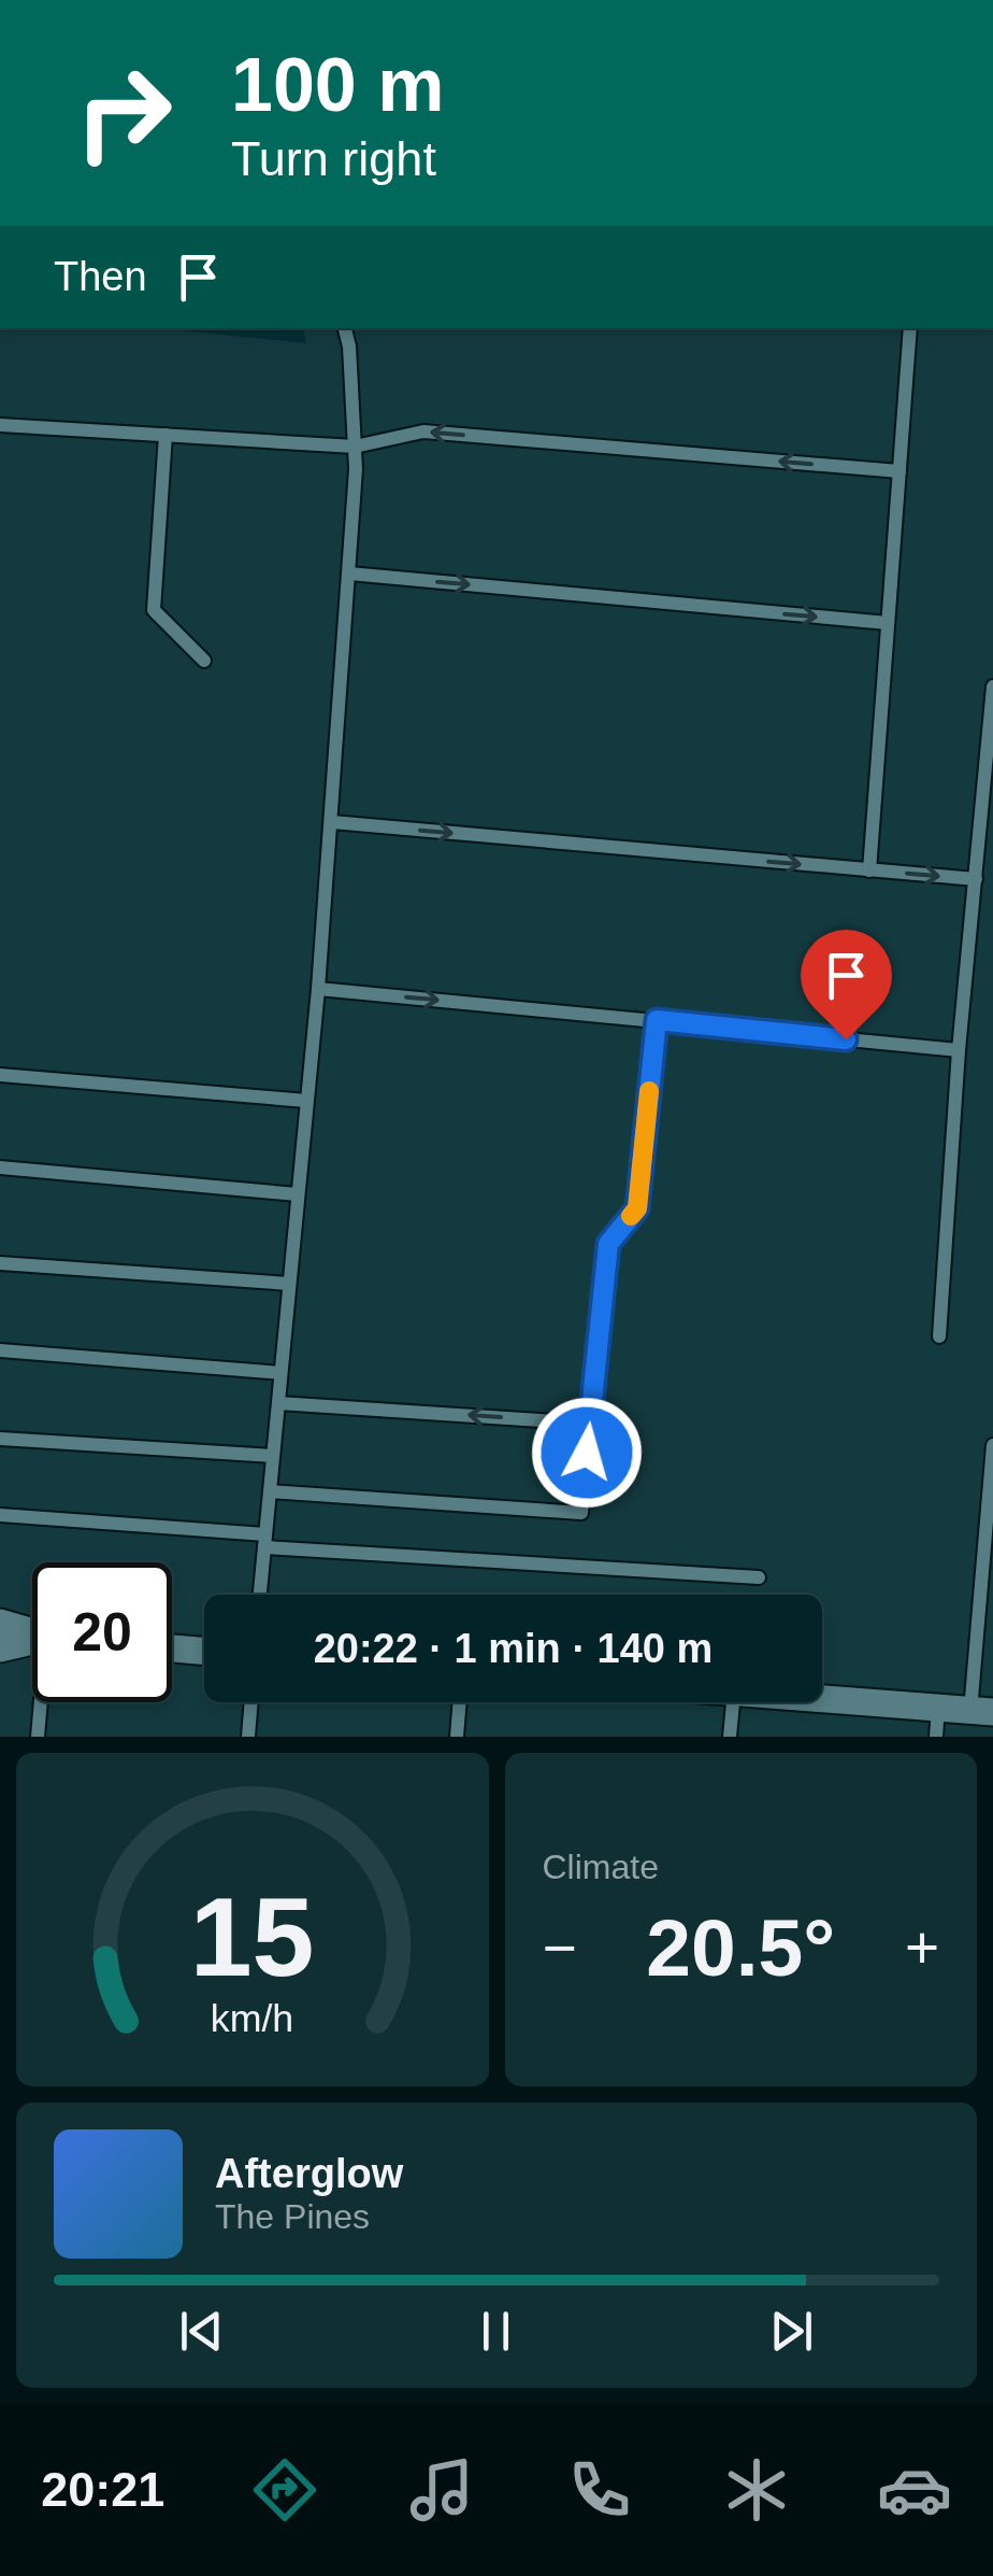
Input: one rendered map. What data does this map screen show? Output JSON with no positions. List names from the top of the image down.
{
  "page": {
    "turn": ["100 m", "Turn right"],
    "then": "Then",
    "limit": "20",
    "trip": "20:22 · 1 min · 140 m",
    "tile": "Climate",
    "heat": ["−", "20.5°", "+"],
    "song": ["Afterglow", "The Pines"],
    "tabs": "20:21",
    "gauge": ["15", "km/h"]
  }
}
